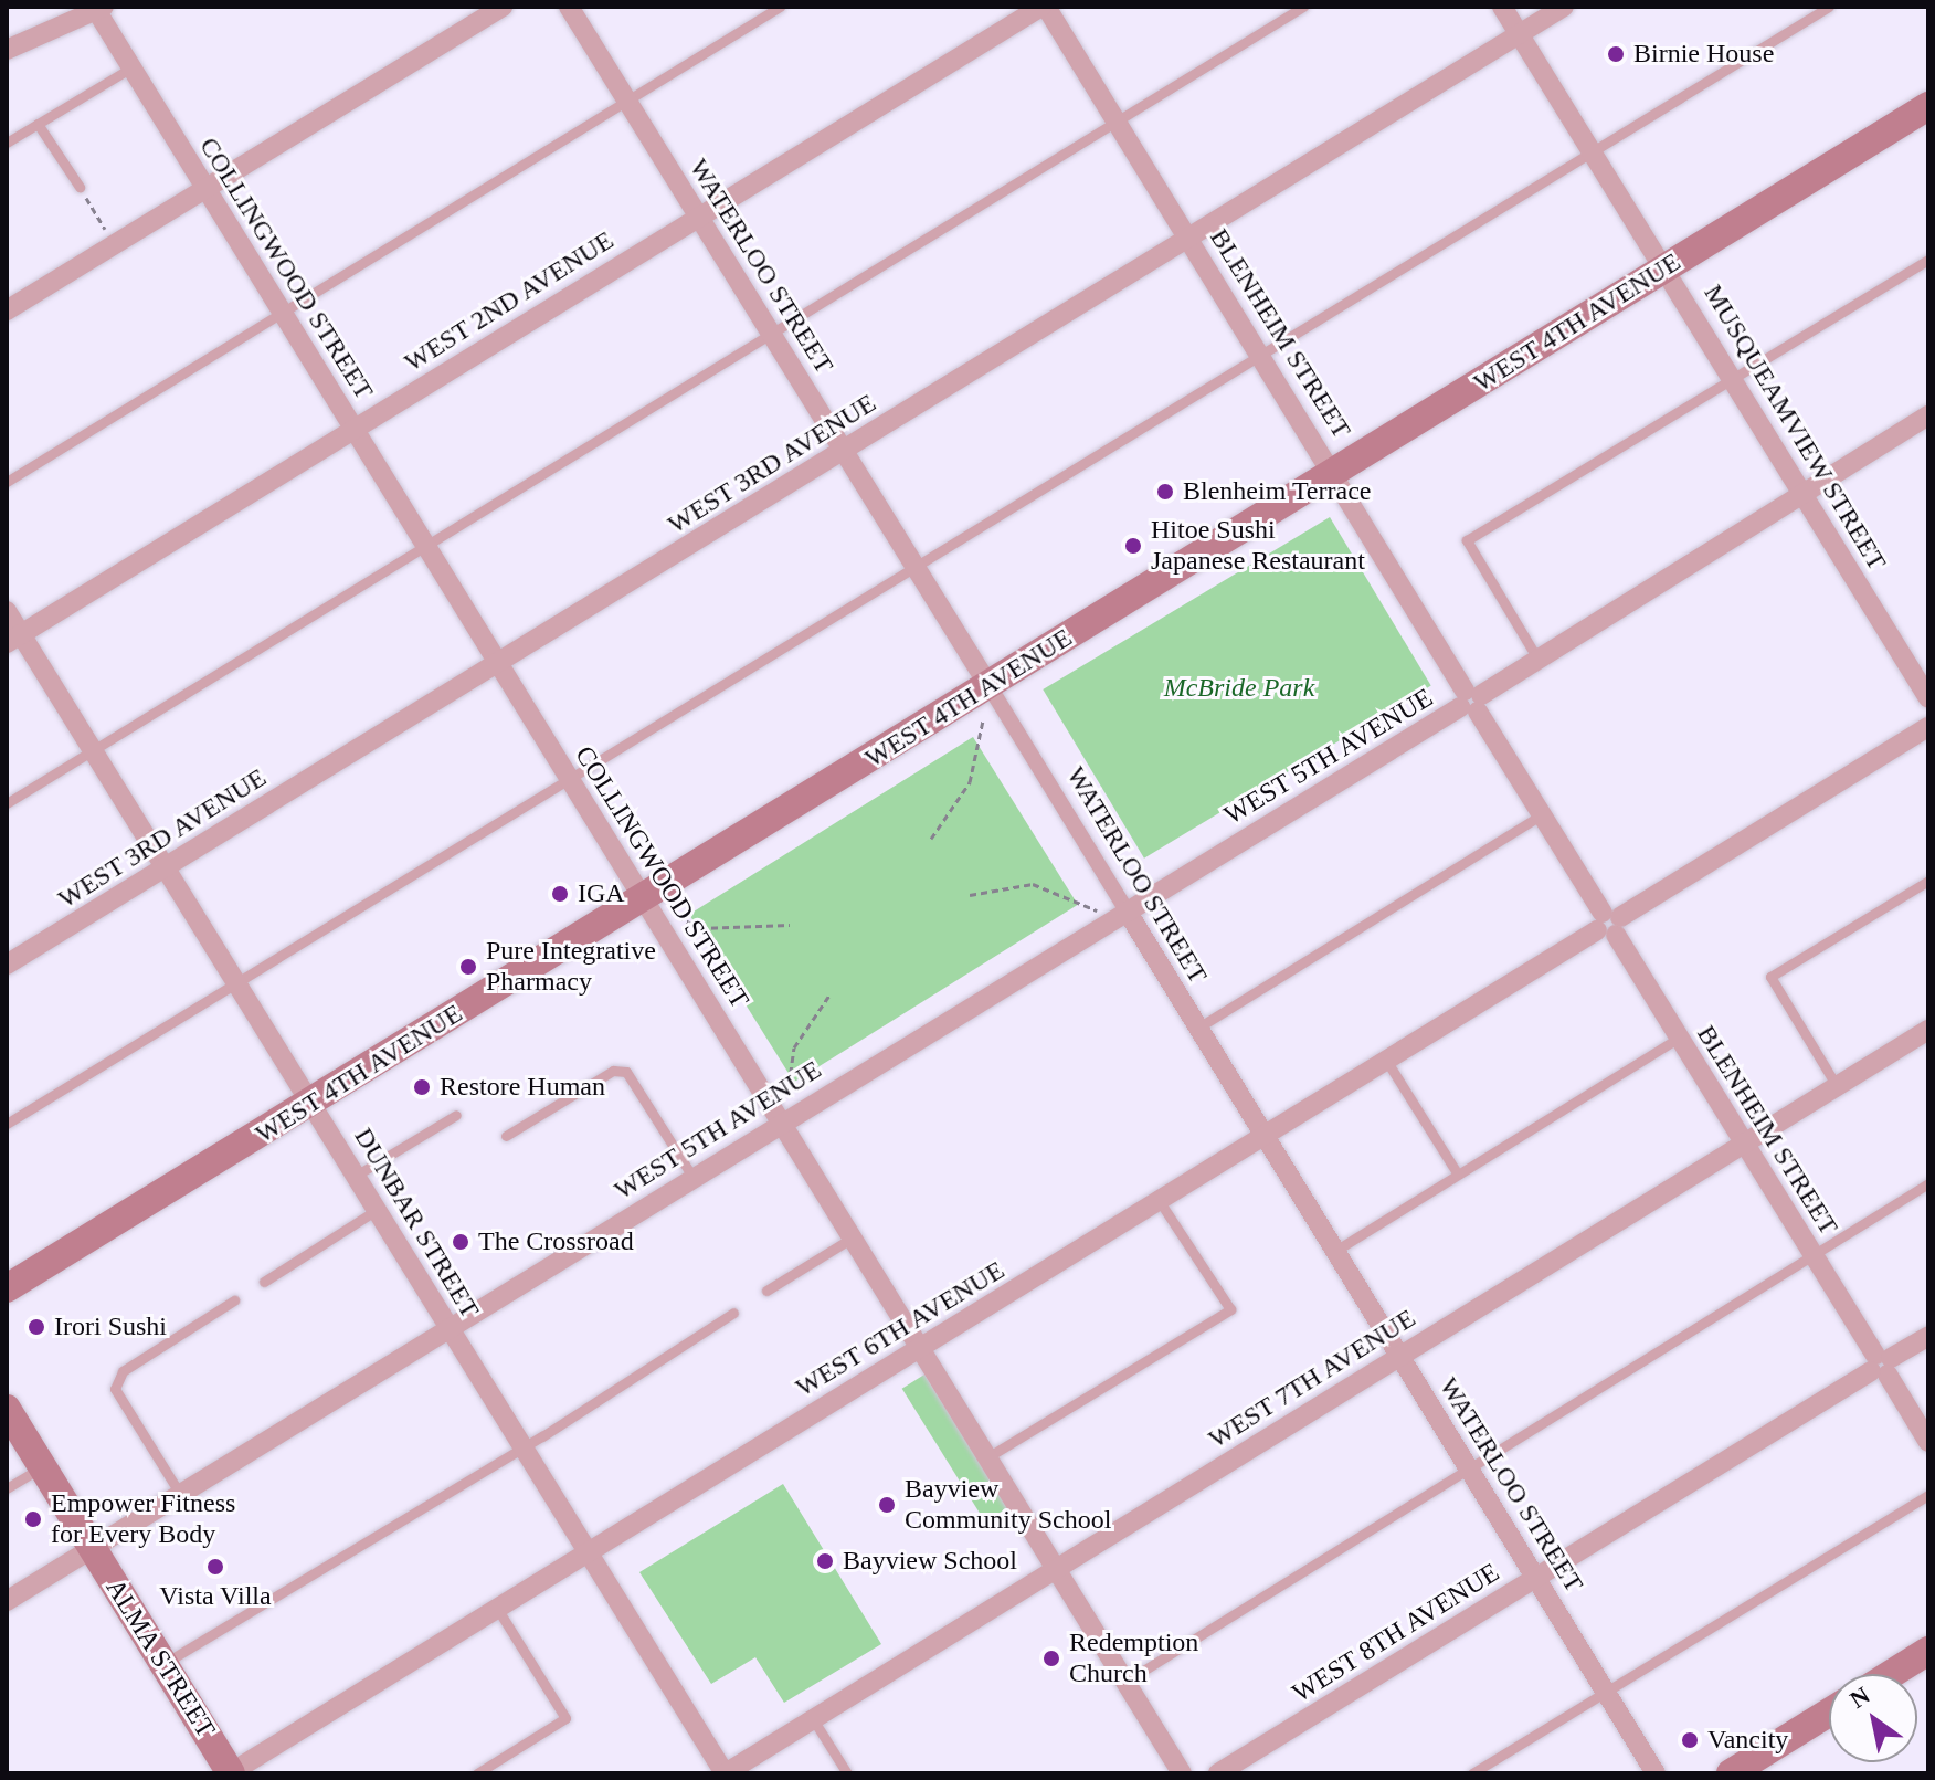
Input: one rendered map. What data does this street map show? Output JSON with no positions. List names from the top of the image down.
{
  "streets": {
    "main road": ["WEST 4TH AVENUE", "ALMA STREET"],
    "street": [
      "WATERLOO STREET",
      "COLLINGWOOD STREET",
      "WEST 2ND AVENUE",
      "BLENHEIM STREET",
      "MUSQUEAMVIEW STREET",
      "WEST 3RD AVENUE",
      "WEST 5TH AVENUE",
      "DUNBAR STREET",
      "WEST 6TH AVENUE",
      "WEST 7TH AVENUE",
      "WEST 8TH AVENUE"
    ]
  },
  "crossings": [
    ["WATERLOO STREET", "WEST 2ND AVENUE"],
    ["WATERLOO STREET", "WEST 4TH AVENUE"],
    ["WATERLOO STREET", "WEST 3RD AVENUE"],
    ["WATERLOO STREET", "WEST 5TH AVENUE"],
    ["WATERLOO STREET", "WEST 6TH AVENUE"],
    ["WATERLOO STREET", "WEST 7TH AVENUE"],
    ["WATERLOO STREET", "WEST 8TH AVENUE"],
    ["COLLINGWOOD STREET", "WEST 2ND AVENUE"],
    ["COLLINGWOOD STREET", "WEST 4TH AVENUE"],
    ["COLLINGWOOD STREET", "WEST 3RD AVENUE"],
    ["COLLINGWOOD STREET", "WEST 5TH AVENUE"],
    ["COLLINGWOOD STREET", "WEST 6TH AVENUE"],
    ["COLLINGWOOD STREET", "WEST 7TH AVENUE"],
    ["WEST 2ND AVENUE", "BLENHEIM STREET"],
    ["WEST 2ND AVENUE", "DUNBAR STREET"],
    ["WEST 4TH AVENUE", "BLENHEIM STREET"],
    ["WEST 4TH AVENUE", "MUSQUEAMVIEW STREET"],
    ["WEST 4TH AVENUE", "DUNBAR STREET"],
    ["BLENHEIM STREET", "WEST 3RD AVENUE"],
    ["BLENHEIM STREET", "WEST 5TH AVENUE"],
    ["BLENHEIM STREET", "WEST 6TH AVENUE"],
    ["BLENHEIM STREET", "WEST 7TH AVENUE"],
    ["BLENHEIM STREET", "WEST 8TH AVENUE"],
    ["MUSQUEAMVIEW STREET", "WEST 3RD AVENUE"],
    ["MUSQUEAMVIEW STREET", "WEST 5TH AVENUE"],
    ["WEST 3RD AVENUE", "DUNBAR STREET"],
    ["WEST 5TH AVENUE", "DUNBAR STREET"],
    ["WEST 5TH AVENUE", "ALMA STREET"],
    ["DUNBAR STREET", "WEST 6TH AVENUE"],
    ["DUNBAR STREET", "WEST 7TH AVENUE"],
    ["WEST 6TH AVENUE", "ALMA STREET"]
  ],
  "parks": ["McBride Park"],
  "places": [
    "Birnie House",
    "Blenheim Terrace",
    "Hitoe Sushi Japanese Restaurant",
    "IGA",
    "Pure Integrative Pharmacy",
    "Restore Human",
    "The Crossroad",
    "Irori Sushi",
    "Bayview Community School",
    "Empower Fitness for Every Body",
    "Bayview School",
    "Vista Villa",
    "Redemption Church",
    "Vancity"
  ],
  "north": "top left"
}
